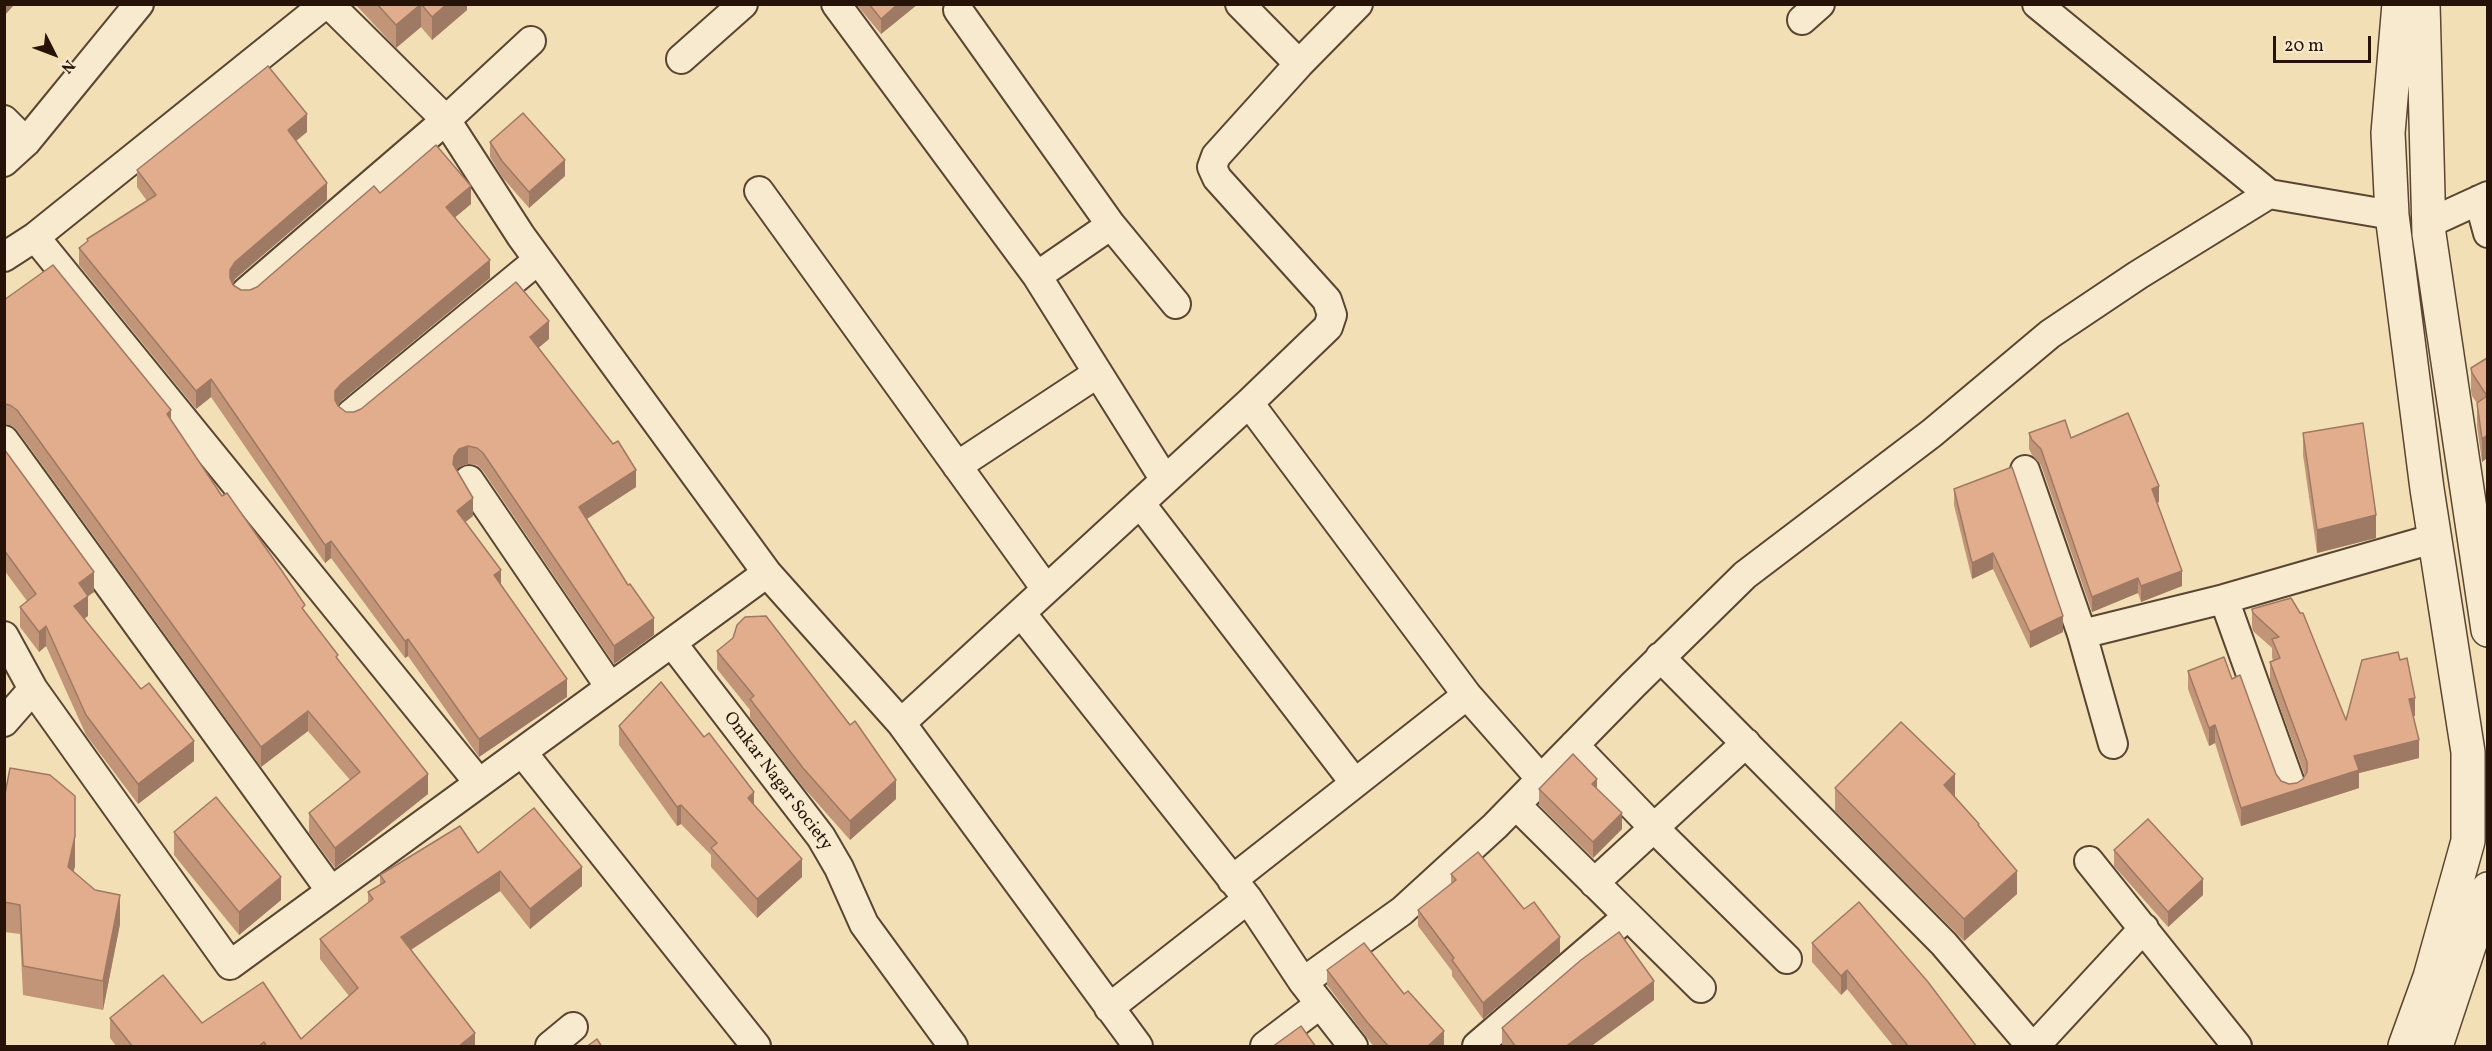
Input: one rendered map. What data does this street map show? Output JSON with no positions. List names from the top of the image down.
{
  "streets": {
    "street": ["Omkar Nagar Society"]
  },
  "scale_bar": "20 m",
  "north": "bottom right"
}
